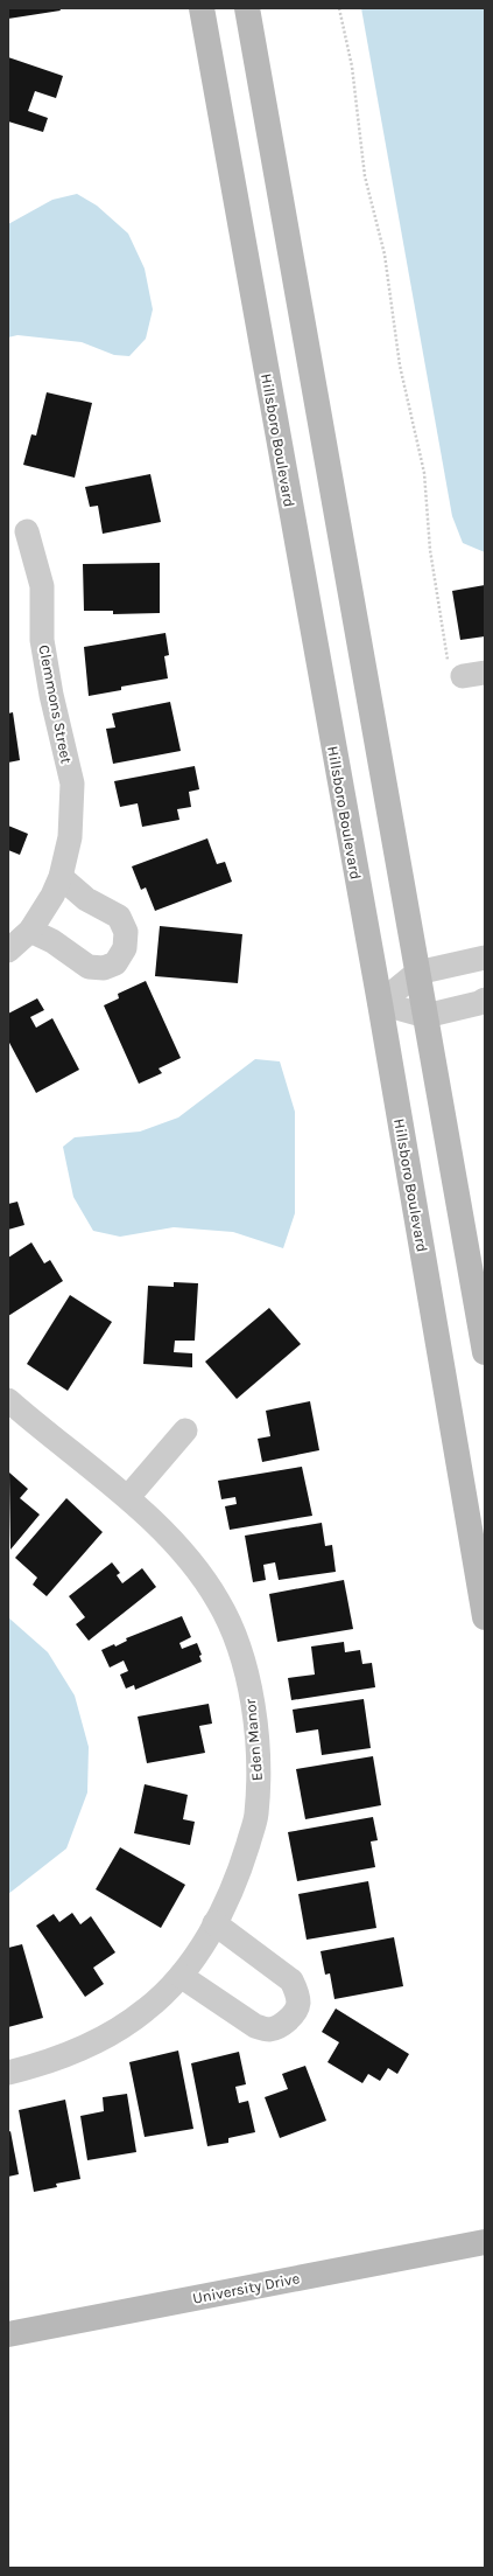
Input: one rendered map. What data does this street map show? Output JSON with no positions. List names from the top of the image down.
{
  "streets": {
    "street": [
      "Hillsboro Boulevard",
      "Clemmons Street",
      "Eden Manor",
      "University Drive"
    ]
  }
}
